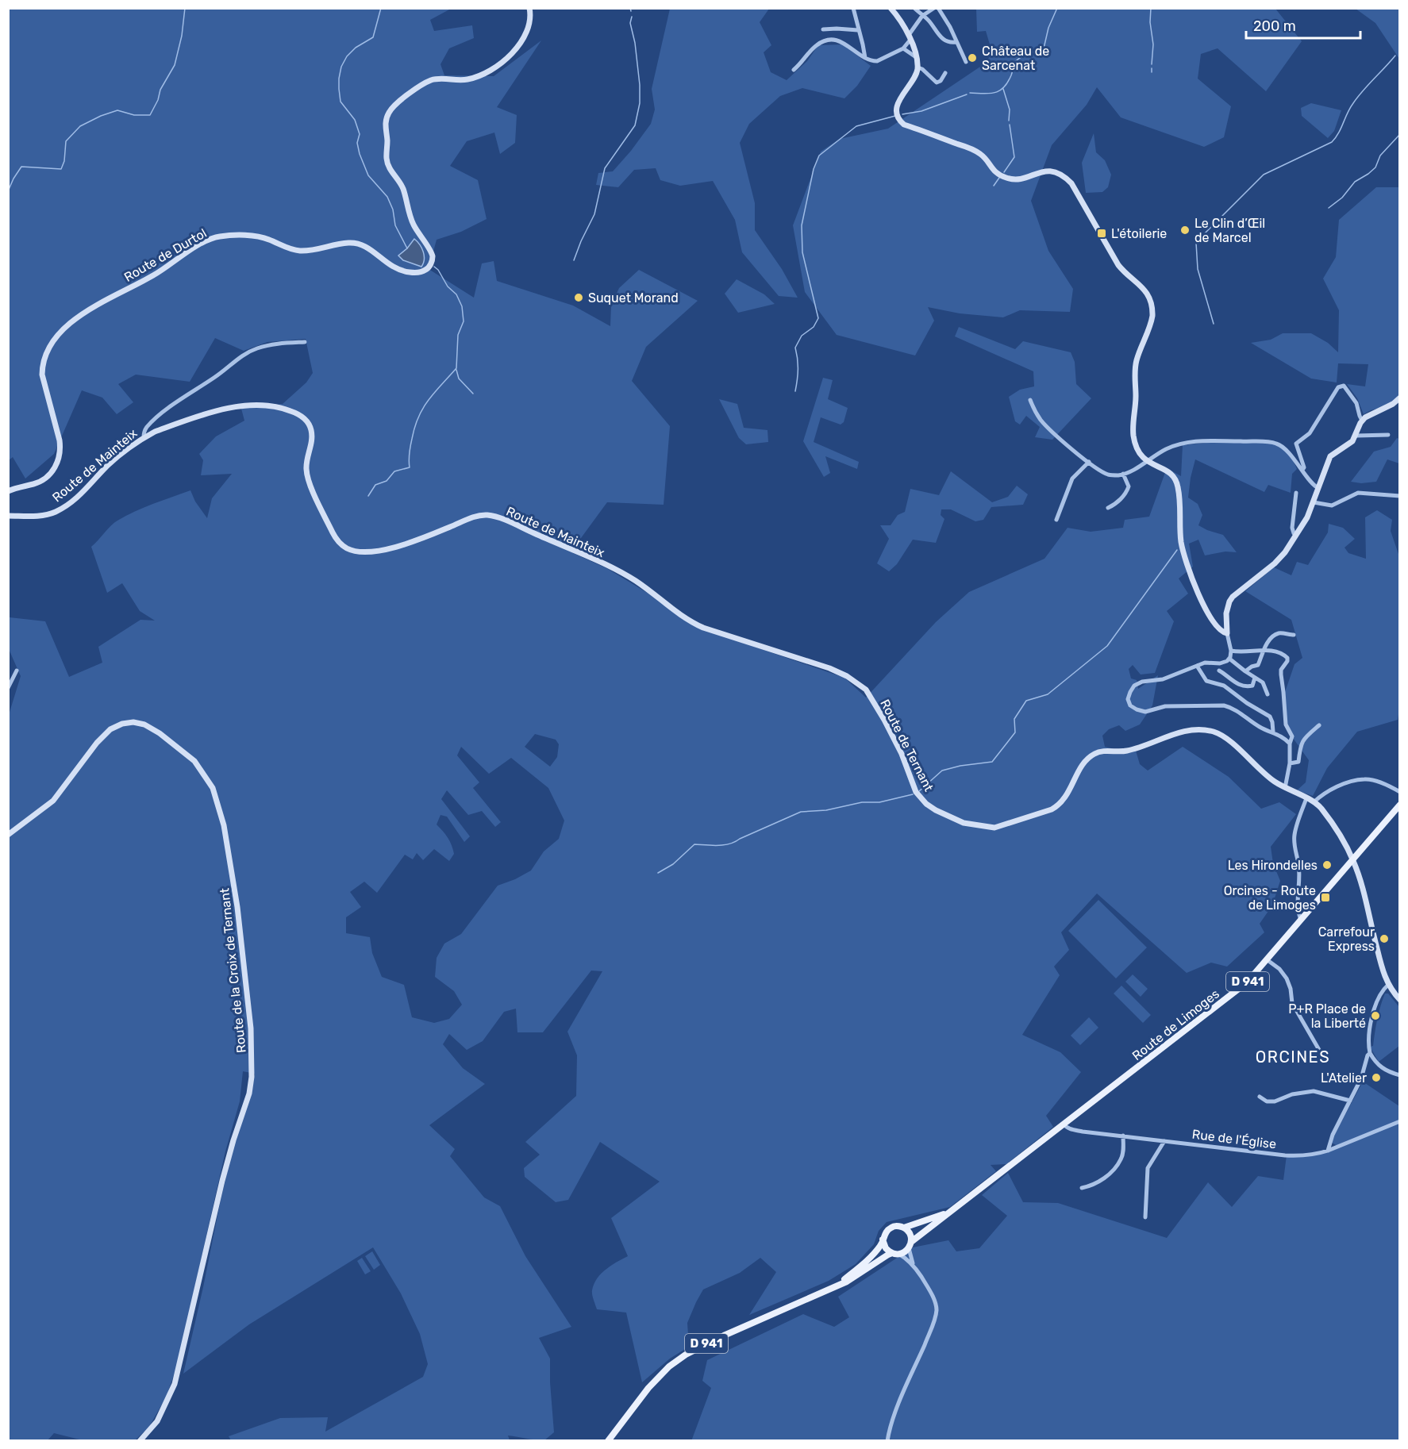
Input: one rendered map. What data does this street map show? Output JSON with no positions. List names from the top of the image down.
{
  "streets": {
    "main road": ["D 941", "Route de Limoges"],
    "street": [
      "Route de Durtol",
      "Route de Mainteix",
      "Route de Ternant",
      "Route de la Croix de Ternant",
      "Rue de l'Église"
    ]
  },
  "crossings": [
    ["Route de Mainteix", "Route de Ternant"],
    ["Route de Ternant", "Route de Limoges"],
    ["D 941", "Route de Limoges"],
    ["Route de Limoges", "Rue de l'Église"]
  ],
  "districts": ["ORCINES"],
  "places": {
    "other": [
      "Château de Sarcenat",
      "Le Clin d’Œil de Marcel",
      "Suquet Morand",
      "Les Hirondelles",
      "Carrefour Express",
      "P+R Place de la Liberté",
      "L'Atelier"
    ],
    "transit": ["L'étoilerie", "Orcines - Route de Limoges"]
  },
  "scale_bar": "200 m"
}
